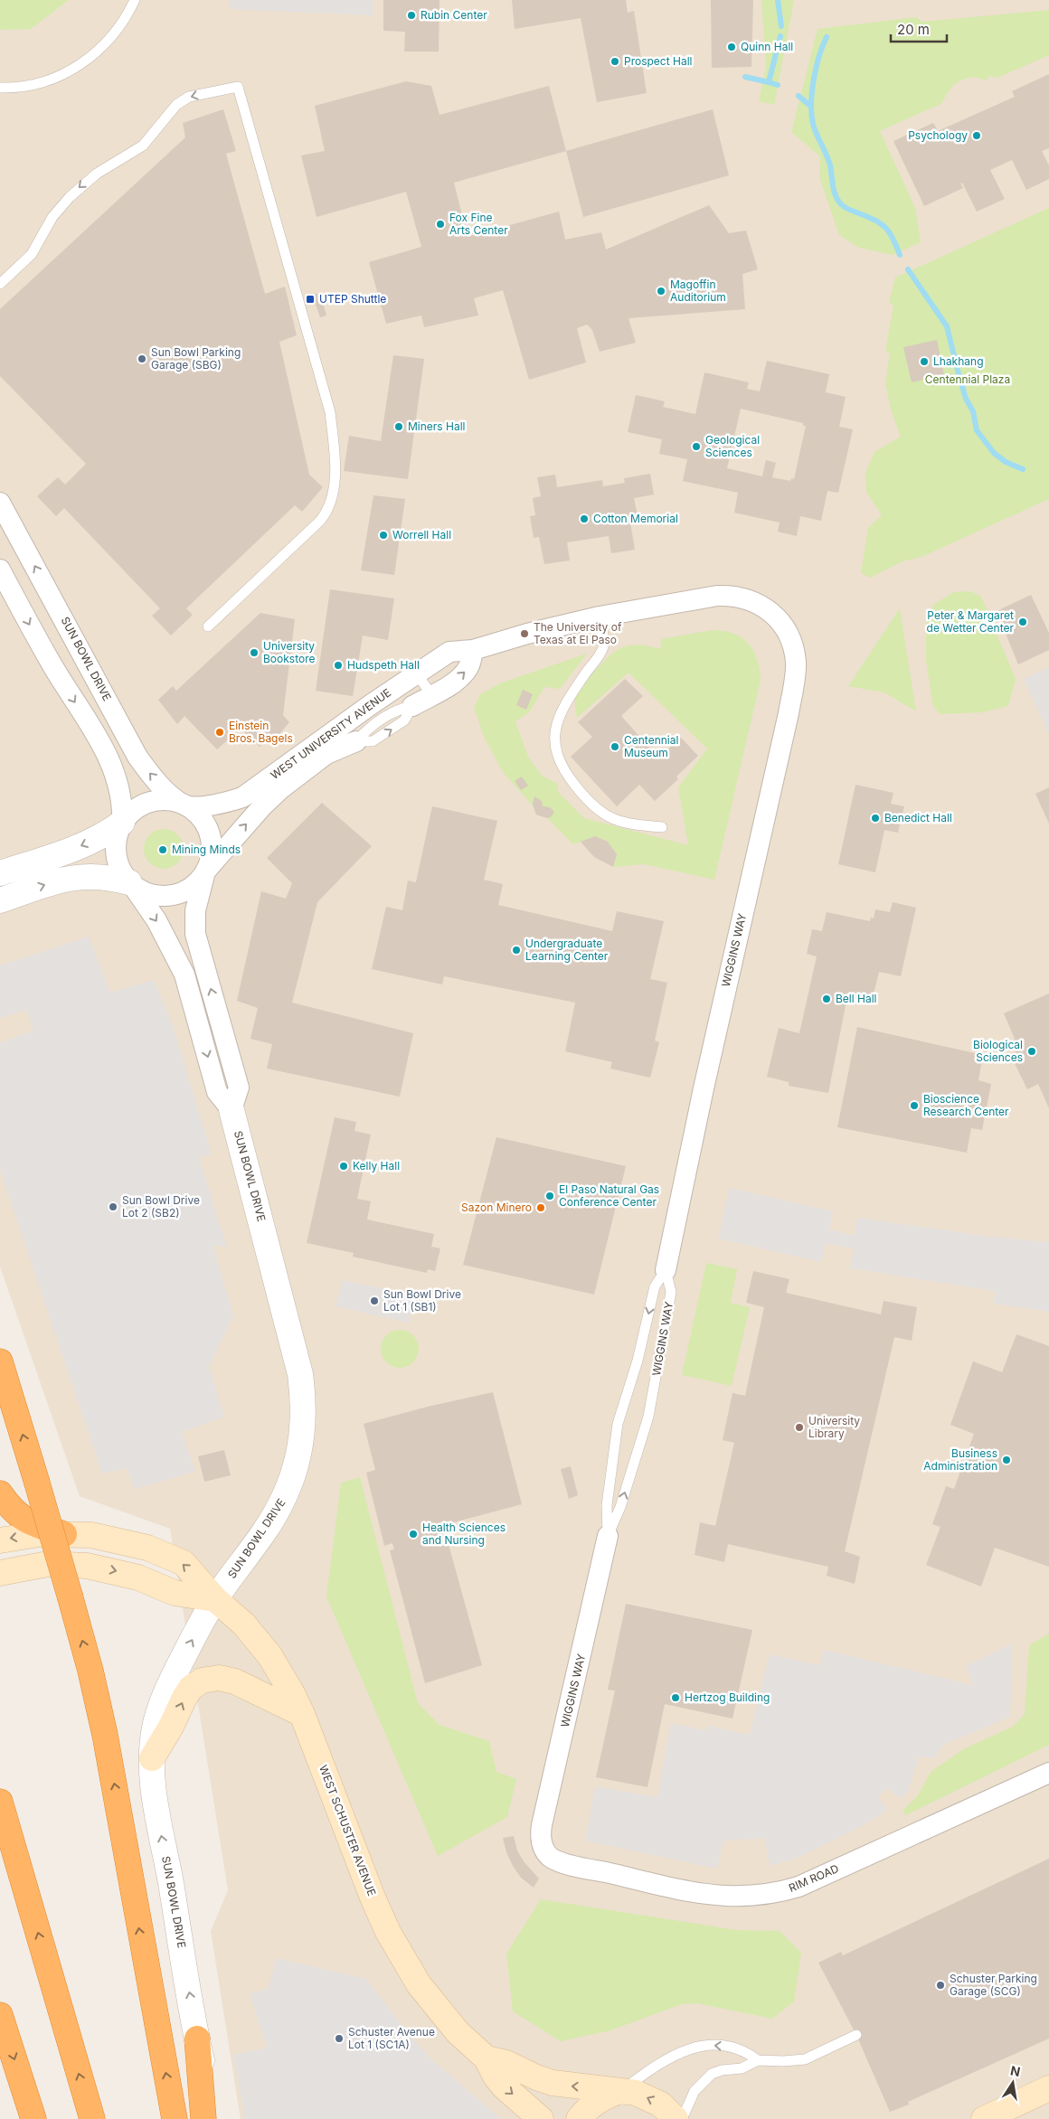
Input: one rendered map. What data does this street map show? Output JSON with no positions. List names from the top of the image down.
{
  "streets": {
    "main road": ["WEST SCHUSTER AVENUE"],
    "street": [
      "SUN BOWL DRIVE",
      "WEST UNIVERSITY AVENUE",
      "WIGGINS WAY",
      "RIM ROAD"
    ]
  },
  "crossings": [
    ["SUN BOWL DRIVE", "WEST UNIVERSITY AVENUE"],
    ["SUN BOWL DRIVE", "WEST SCHUSTER AVENUE"],
    ["WEST UNIVERSITY AVENUE", "WIGGINS WAY"],
    ["WIGGINS WAY", "RIM ROAD"]
  ],
  "parks": ["Centennial Plaza"],
  "places": {
    "other": [
      "Rubin Center",
      "Quinn Hall",
      "Prospect Hall",
      "Psychology",
      "Fox Fine Arts Center",
      "Magoffin Auditorium",
      "Sun Bowl Parking Garage (SBG)",
      "Lhakhang",
      "Miners Hall",
      "Geological Sciences",
      "Cotton Memorial",
      "Worrell Hall",
      "Peter & Margaret de Wetter Center",
      "The University of Texas at El Paso",
      "University Bookstore",
      "Hudspeth Hall",
      "Einstein Bros. Bagels",
      "Centennial Museum",
      "Benedict Hall",
      "Mining Minds",
      "Undergraduate Learning Center",
      "Bell Hall",
      "Biological Sciences",
      "Bioscience Research Center",
      "Kelly Hall",
      "El Paso Natural Gas Conference Center",
      "Sun Bowl Drive Lot 2 (SB2)",
      "Sazon Minero",
      "Sun Bowl Drive Lot 1 (SB1)",
      "University Library",
      "Business Administration",
      "Health Sciences and Nursing",
      "Hertzog Building",
      "Schuster Parking Garage (SCG)",
      "Schuster Avenue Lot 1 (SC1A)"
    ],
    "transit": ["UTEP Shuttle"]
  },
  "scale_bar": "20 m",
  "north": "top"
}
